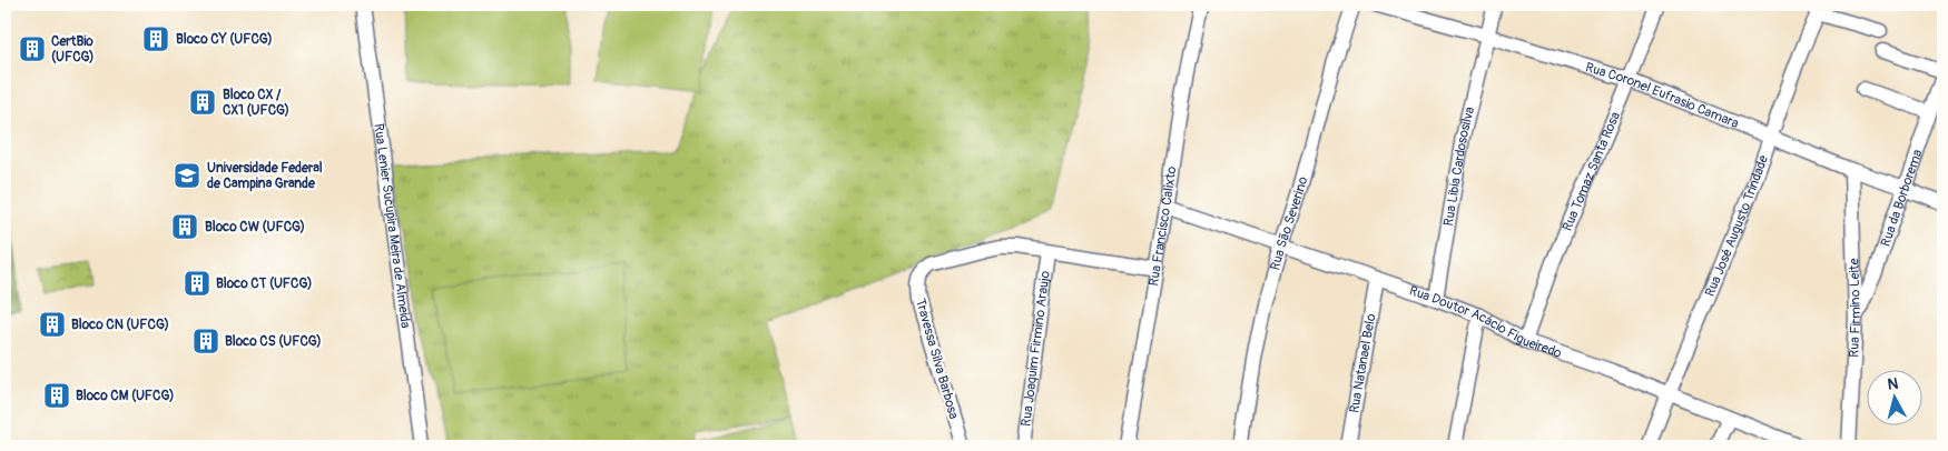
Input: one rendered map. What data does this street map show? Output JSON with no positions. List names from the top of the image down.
{
  "streets": {
    "street": [
      "Rua Coronel Eufrasio Camara",
      "Rua Libia Cardososilva",
      "Rua Tomaz Santa Rosa",
      "Rua da Borborema",
      "Rua São Severino",
      "Rua Lenier Sucupira Meira de Almeida",
      "Rua Francisco Calixto",
      "Rua José Augusto Trindade",
      "Rua Firmino Leite",
      "Rua Doutor Acácio Figueiredo",
      "Rua Joaquim Firmino Araujo",
      "Travessa Silva Barbosa",
      "Rua Natanael Belo"
    ]
  },
  "crossings": [
    ["Rua Coronel Eufrasio Camara", "Rua Libia Cardososilva"],
    ["Rua Coronel Eufrasio Camara", "Rua Tomaz Santa Rosa"],
    ["Rua Coronel Eufrasio Camara", "Rua da Borborema"],
    ["Rua Coronel Eufrasio Camara", "Rua José Augusto Trindade"],
    ["Rua Coronel Eufrasio Camara", "Rua Firmino Leite"],
    ["Rua Libia Cardososilva", "Rua Doutor Acácio Figueiredo"],
    ["Rua Tomaz Santa Rosa", "Rua Doutor Acácio Figueiredo"],
    ["Rua da Borborema", "Rua Firmino Leite"],
    ["Rua São Severino", "Rua Doutor Acácio Figueiredo"],
    ["Rua Francisco Calixto", "Rua Doutor Acácio Figueiredo"],
    ["Rua José Augusto Trindade", "Rua Doutor Acácio Figueiredo"],
    ["Rua Doutor Acácio Figueiredo", "Rua Natanael Belo"],
    ["Rua Joaquim Firmino Araujo", "Travessa Silva Barbosa"]
  ],
  "places": {
    "building": [
      "Bloco CY (UFCG)",
      "CertBio (UFCG)",
      "Bloco CX / CX1 (UFCG)",
      "Bloco CW (UFCG)",
      "Bloco CT (UFCG)",
      "Bloco CN (UFCG)",
      "Bloco CS (UFCG)",
      "Bloco CM (UFCG)"
    ],
    "school or university": ["Universidade Federal de Campina Grande"]
  },
  "north": "top"
}
